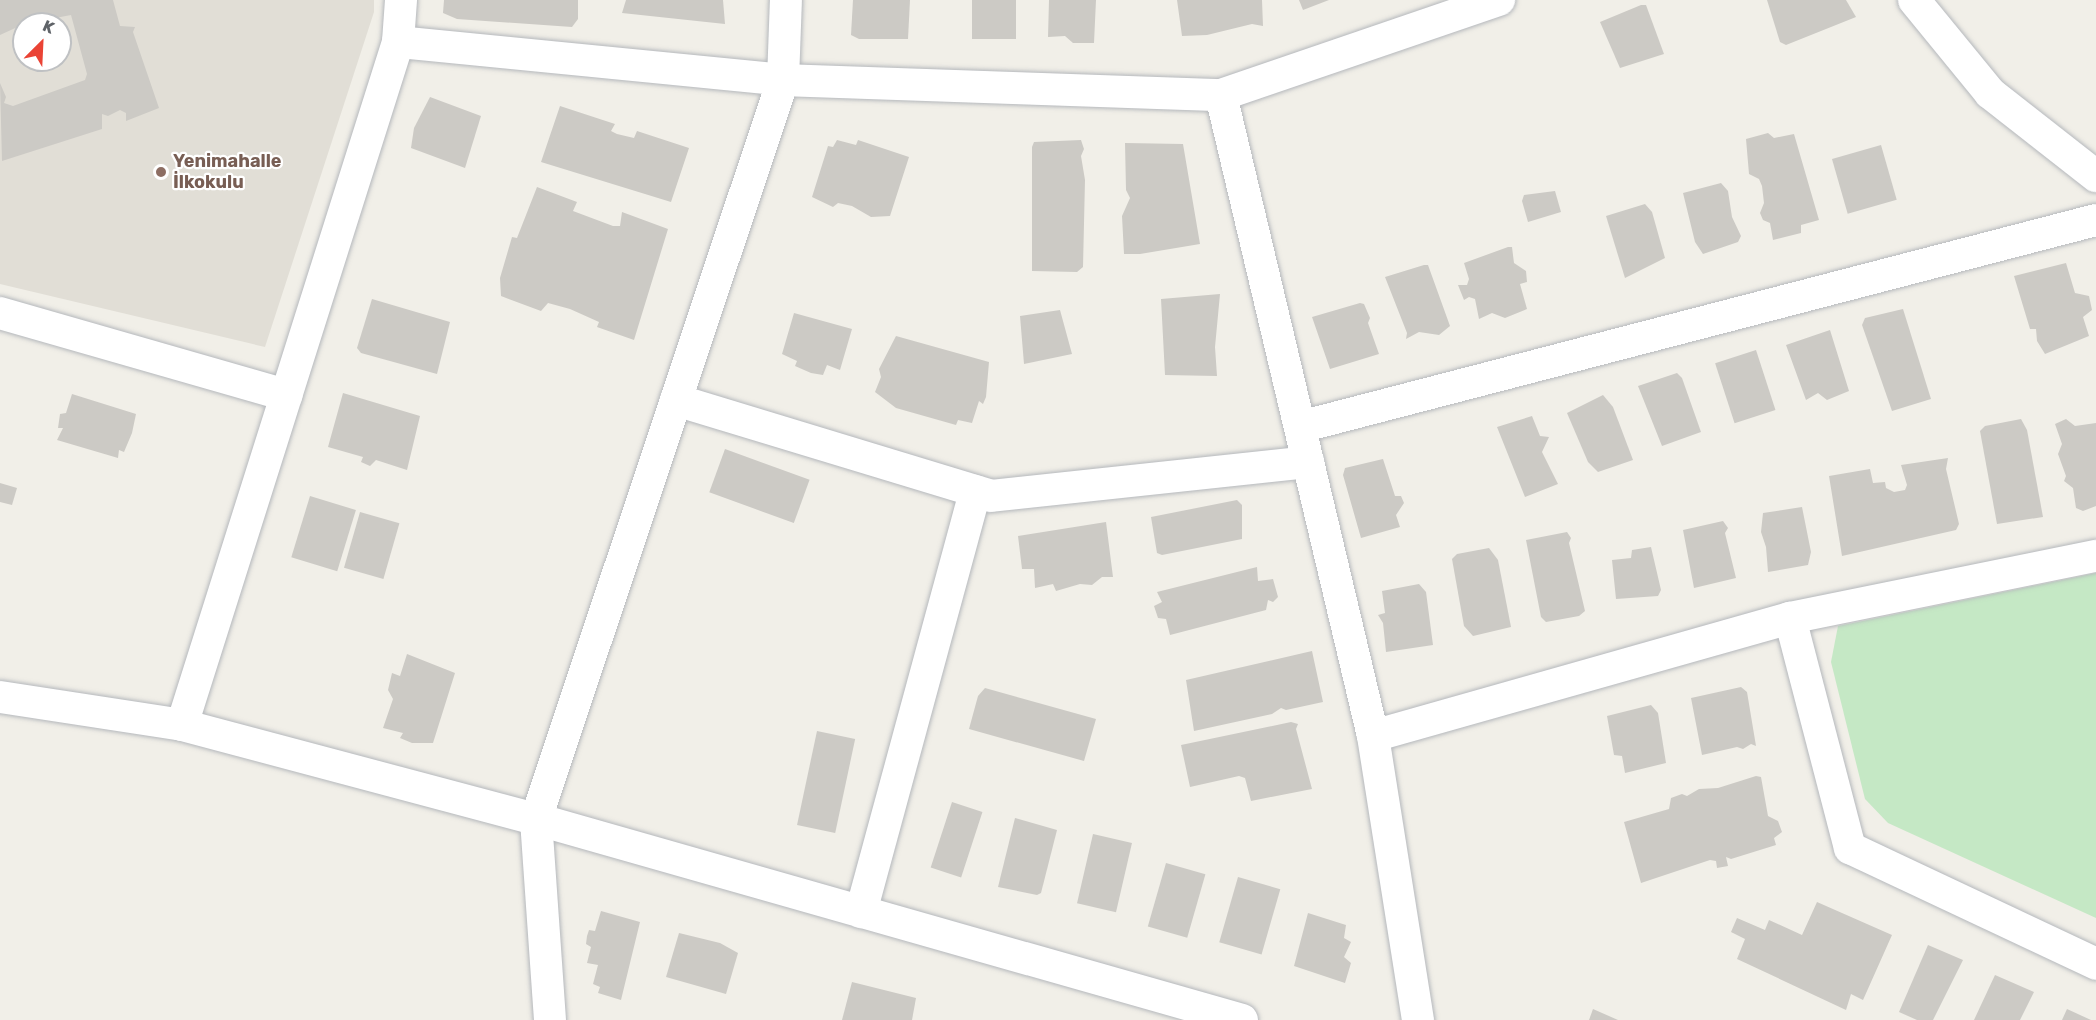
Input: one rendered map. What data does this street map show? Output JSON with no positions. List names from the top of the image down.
{
  "places": ["Yenimahalle İlkokulu"],
  "north": "top right"
}
